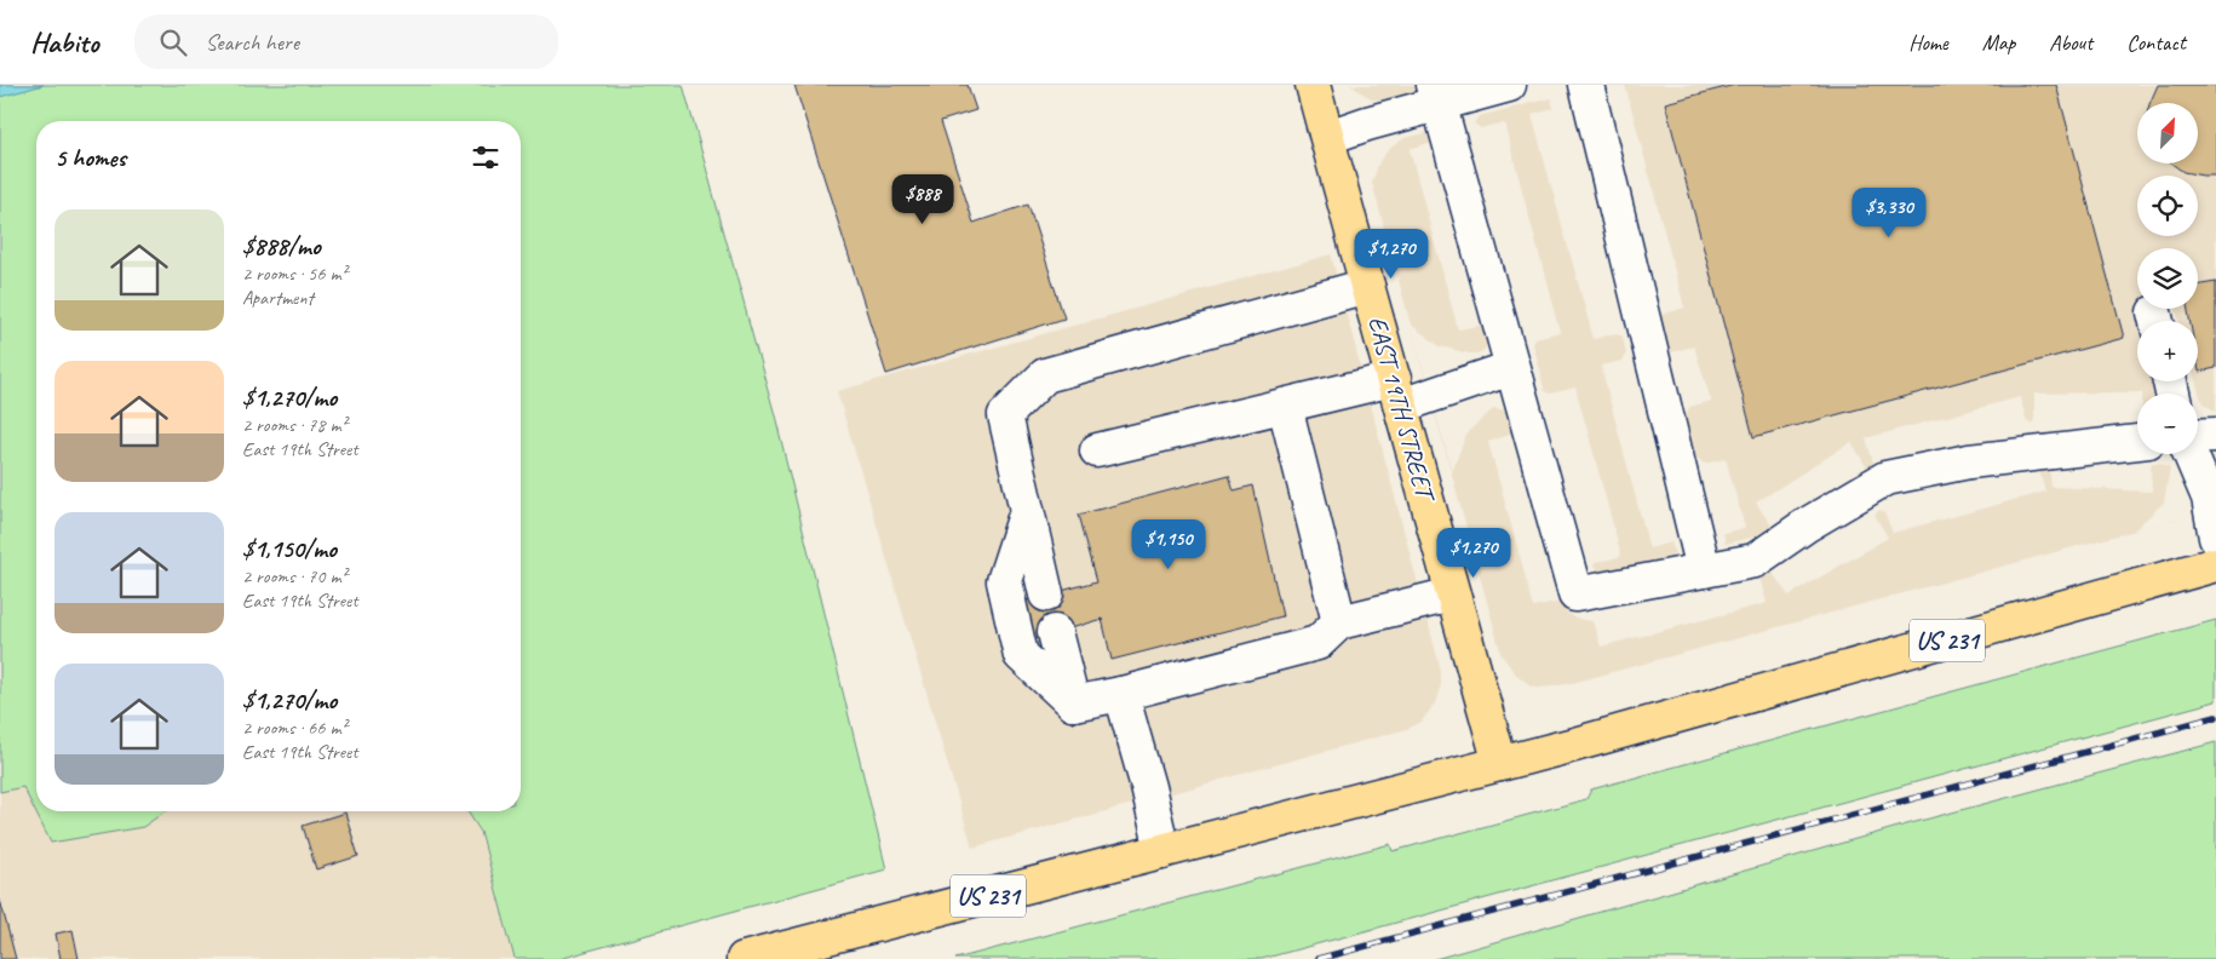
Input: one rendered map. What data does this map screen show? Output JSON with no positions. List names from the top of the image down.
{
  "streets": {
    "main road": ["EAST 19TH STREET", "US 231"]
  },
  "crossings": [
    ["EAST 19TH STREET", "US 231"]
  ],
  "north": "top right",
  "page": {
    "header": "Habito",
    "search": "Search here",
    "nav": [
      "Home",
      "Map",
      "About",
      "Contact"
    ],
    "map_buttons": ["+", "−"],
    "heading": "5 homes",
    "price": [
      "$888",
      "$3,330",
      "$1,270",
      "$1,150",
      "$1,270"
    ],
    "list": [
      {
        "name": "$888/mo",
        "note": "2 rooms · 56 m² · Apartment"
      },
      {
        "name": "$1,270/mo",
        "note": "2 rooms · 78 m² · East 19th Street"
      },
      {
        "name": "$1,150/mo",
        "note": "2 rooms · 70 m² · East 19th Street"
      },
      {
        "name": "$1,270/mo",
        "note": "2 rooms · 66 m² · East 19th Street"
      }
    ]
  }
}
